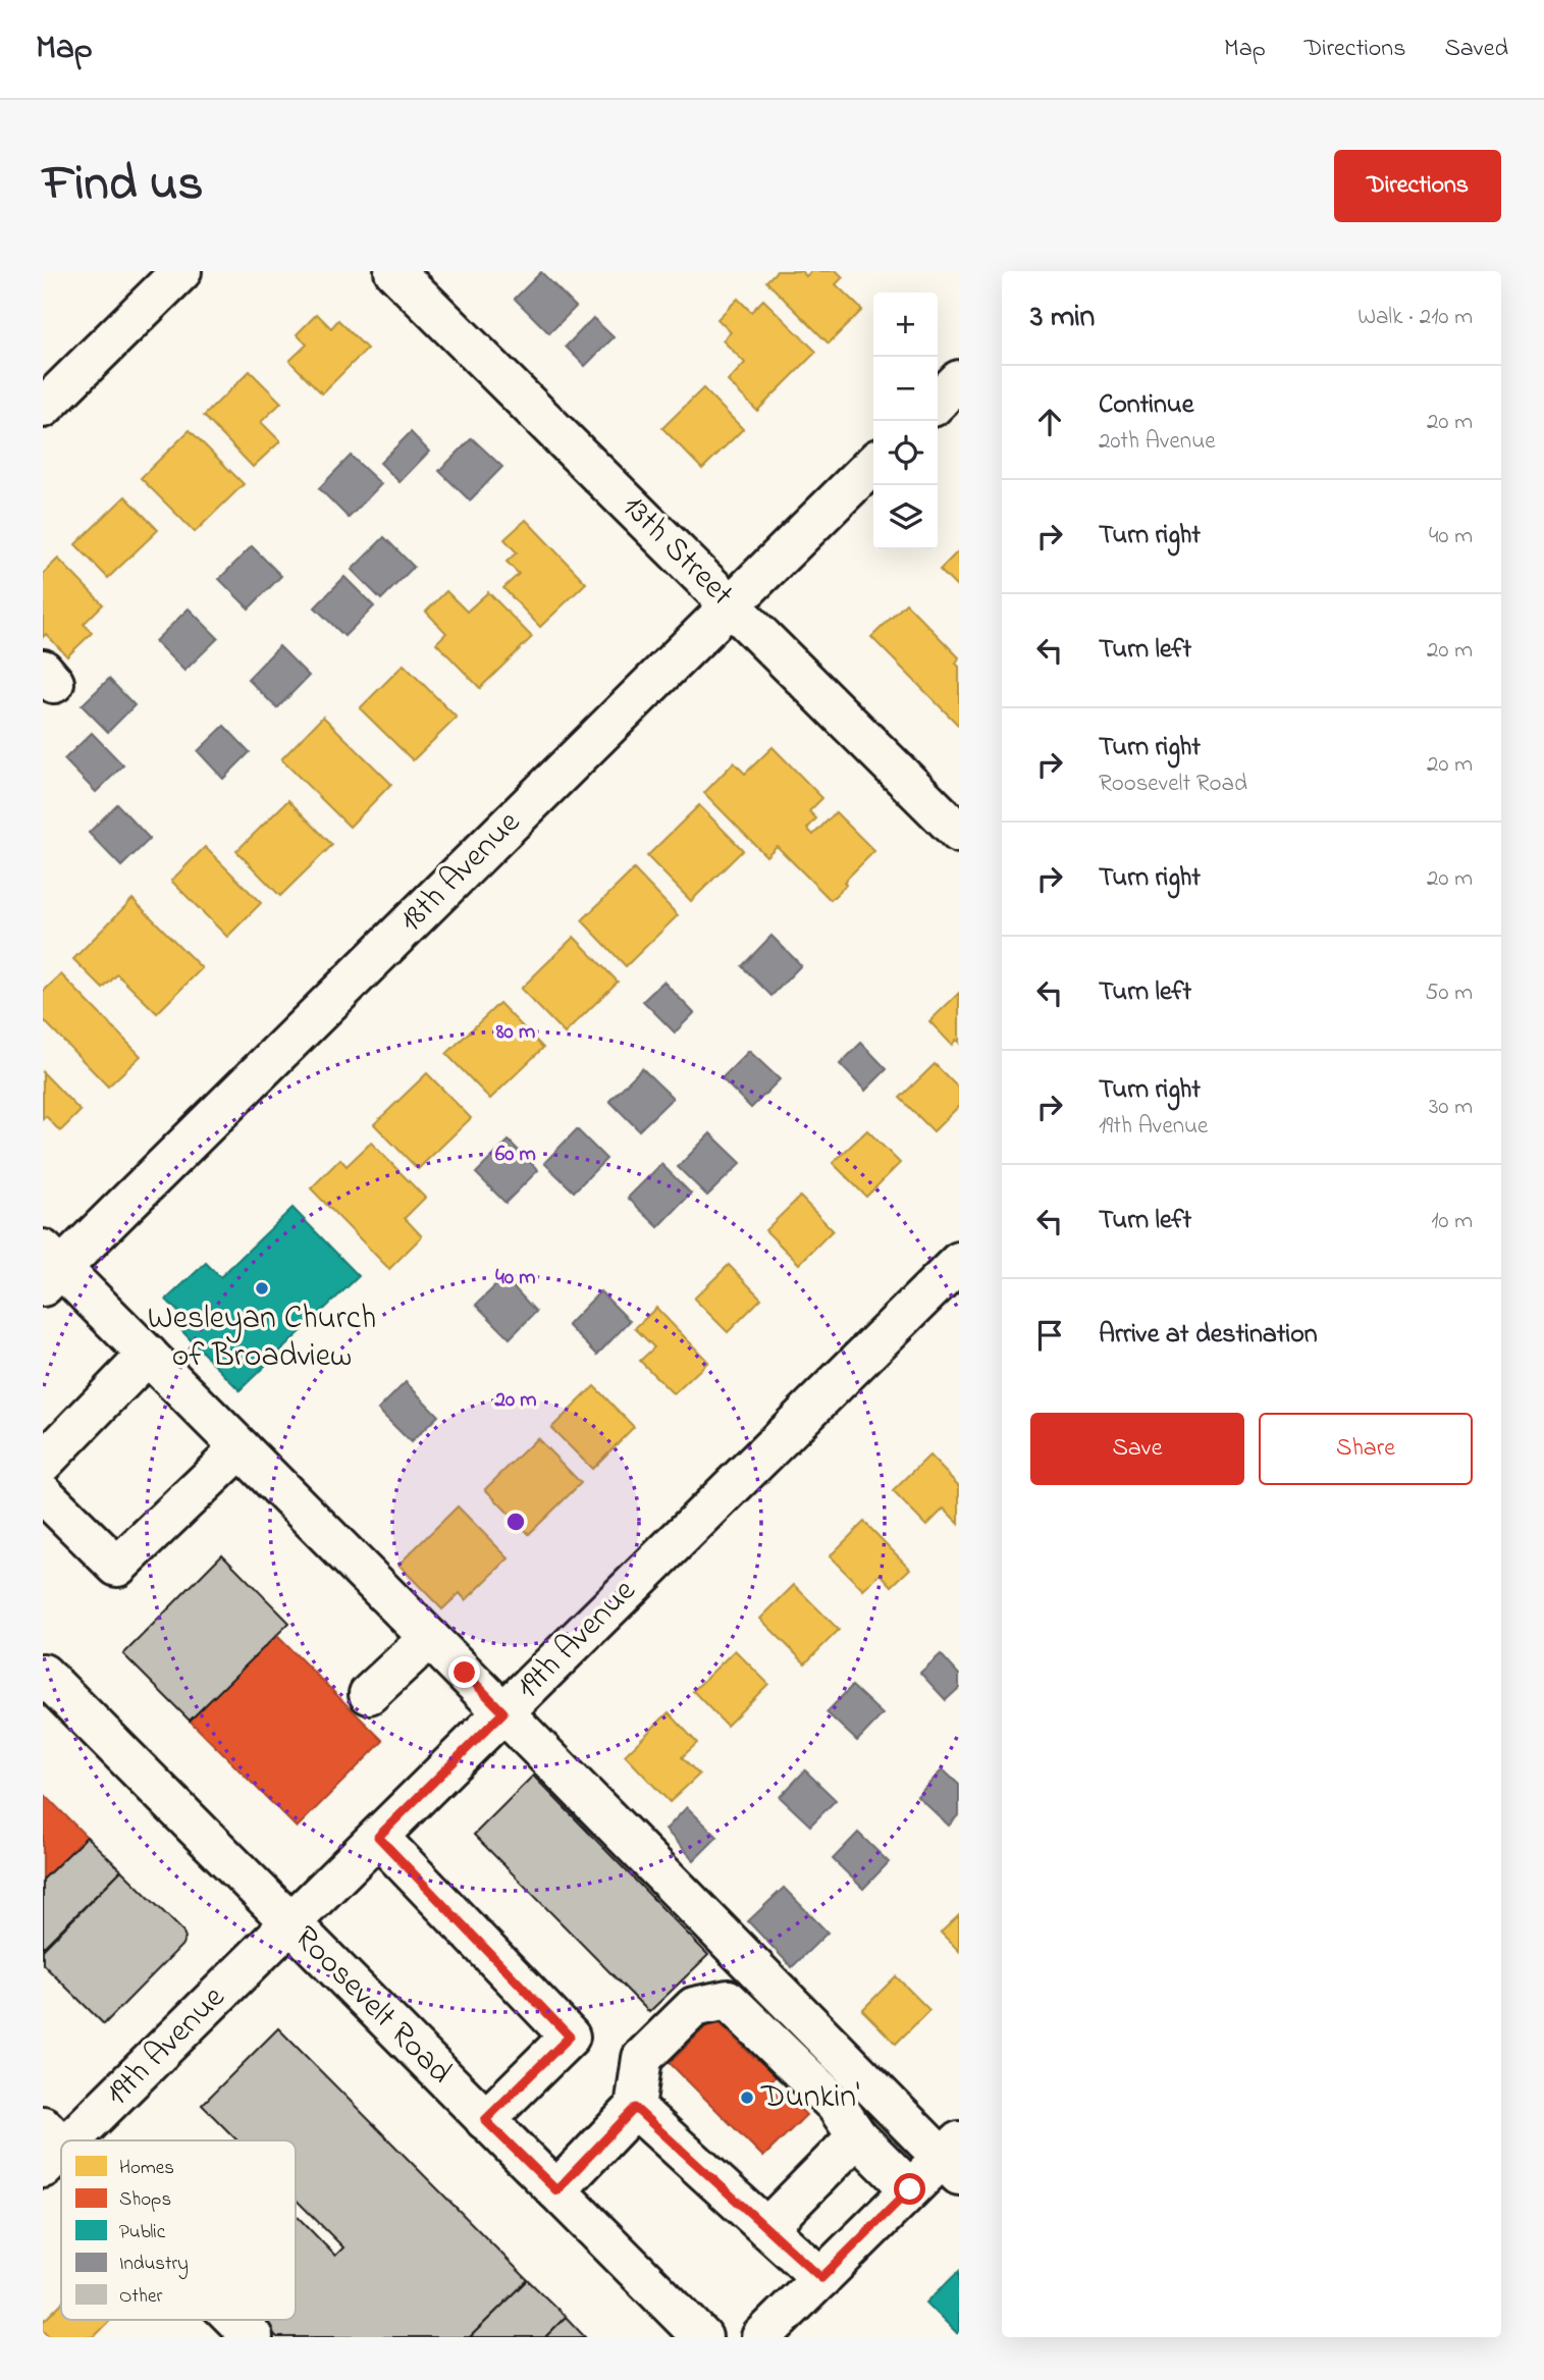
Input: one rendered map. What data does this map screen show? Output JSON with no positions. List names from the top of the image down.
{
  "streets": {
    "street": [
      "13th Street",
      "18th Avenue",
      "19th Avenue",
      "Roosevelt Road"
    ]
  },
  "crossings": [
    ["13th Street", "18th Avenue"],
    ["19th Avenue", "Roosevelt Road"]
  ],
  "places": ["Wesleyan Church of Broadview", "Dunkin'"],
  "legend": [
    "Homes",
    "Shops",
    "Public",
    "Industry",
    "Other"
  ],
  "page": {
    "header": "Map",
    "nav": ["Map", "Directions", "Saved"],
    "title": "Find us",
    "buttons": [
      "Directions",
      ["Save", "Share"]
    ],
    "heading": ["3 min", "Walk · 210 m"],
    "map_buttons": ["+", "−"],
    "list": [
      ["Continue", "20th Avenue", "20 m"],
      ["Turn right", "40 m"],
      ["Turn left", "20 m"],
      ["Turn right", "Roosevelt Road", "20 m"],
      ["Turn right", "20 m"],
      ["Turn left", "50 m"],
      ["Turn right", "19th Avenue", "30 m"],
      ["Turn left", "10 m"],
      "Arrive at destination"
    ]
  },
  "rings": [
    "80 m",
    "60 m",
    "40 m",
    "20 m"
  ]
}
